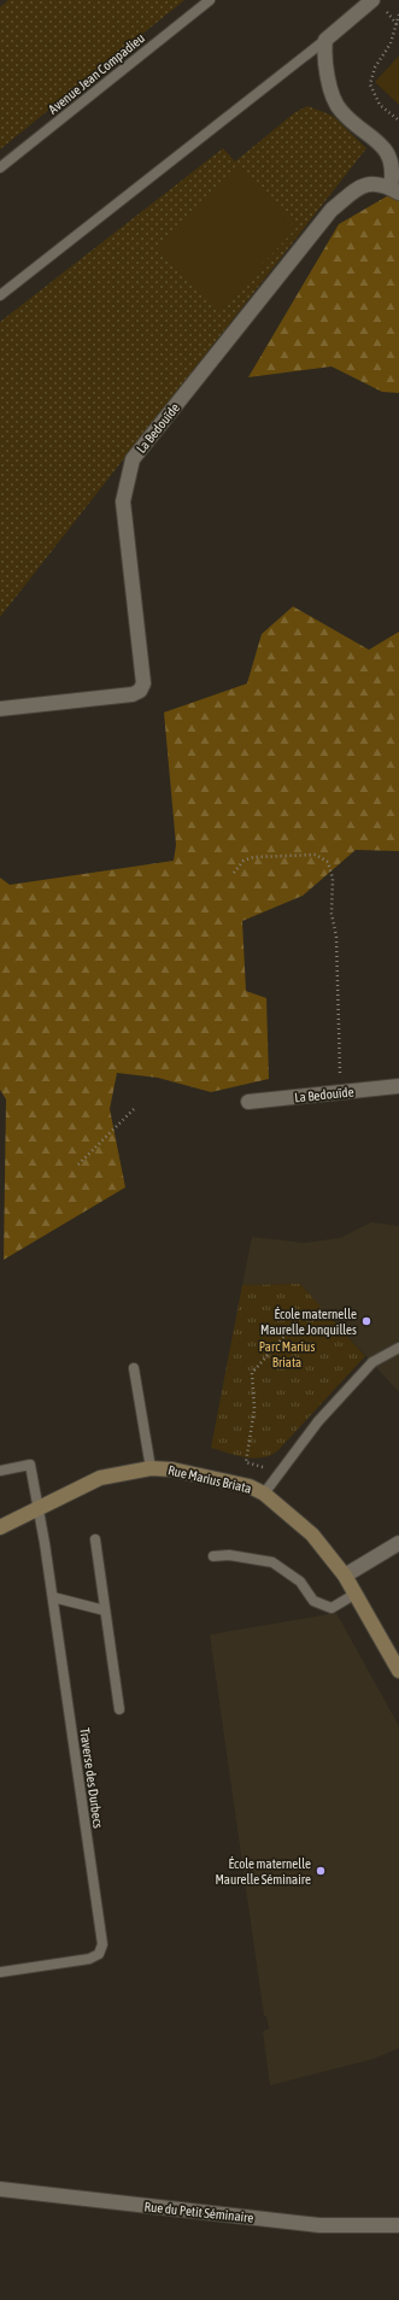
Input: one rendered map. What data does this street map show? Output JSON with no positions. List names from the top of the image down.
{
  "streets": {
    "street": ["La Bedouïde", "Rue Marius Briata", "Rue du Petit Séminaire"],
    "lane": ["Avenue Jean Compadieu", "Traverse des Durbecs"]
  },
  "crossings": [
    ["Rue Marius Briata", "Traverse des Durbecs"]
  ],
  "parks": ["Parc Marius Briata"],
  "places": ["École maternelle Maurelle Jonquilles", "École maternelle Maurelle Séminaire"]
}
